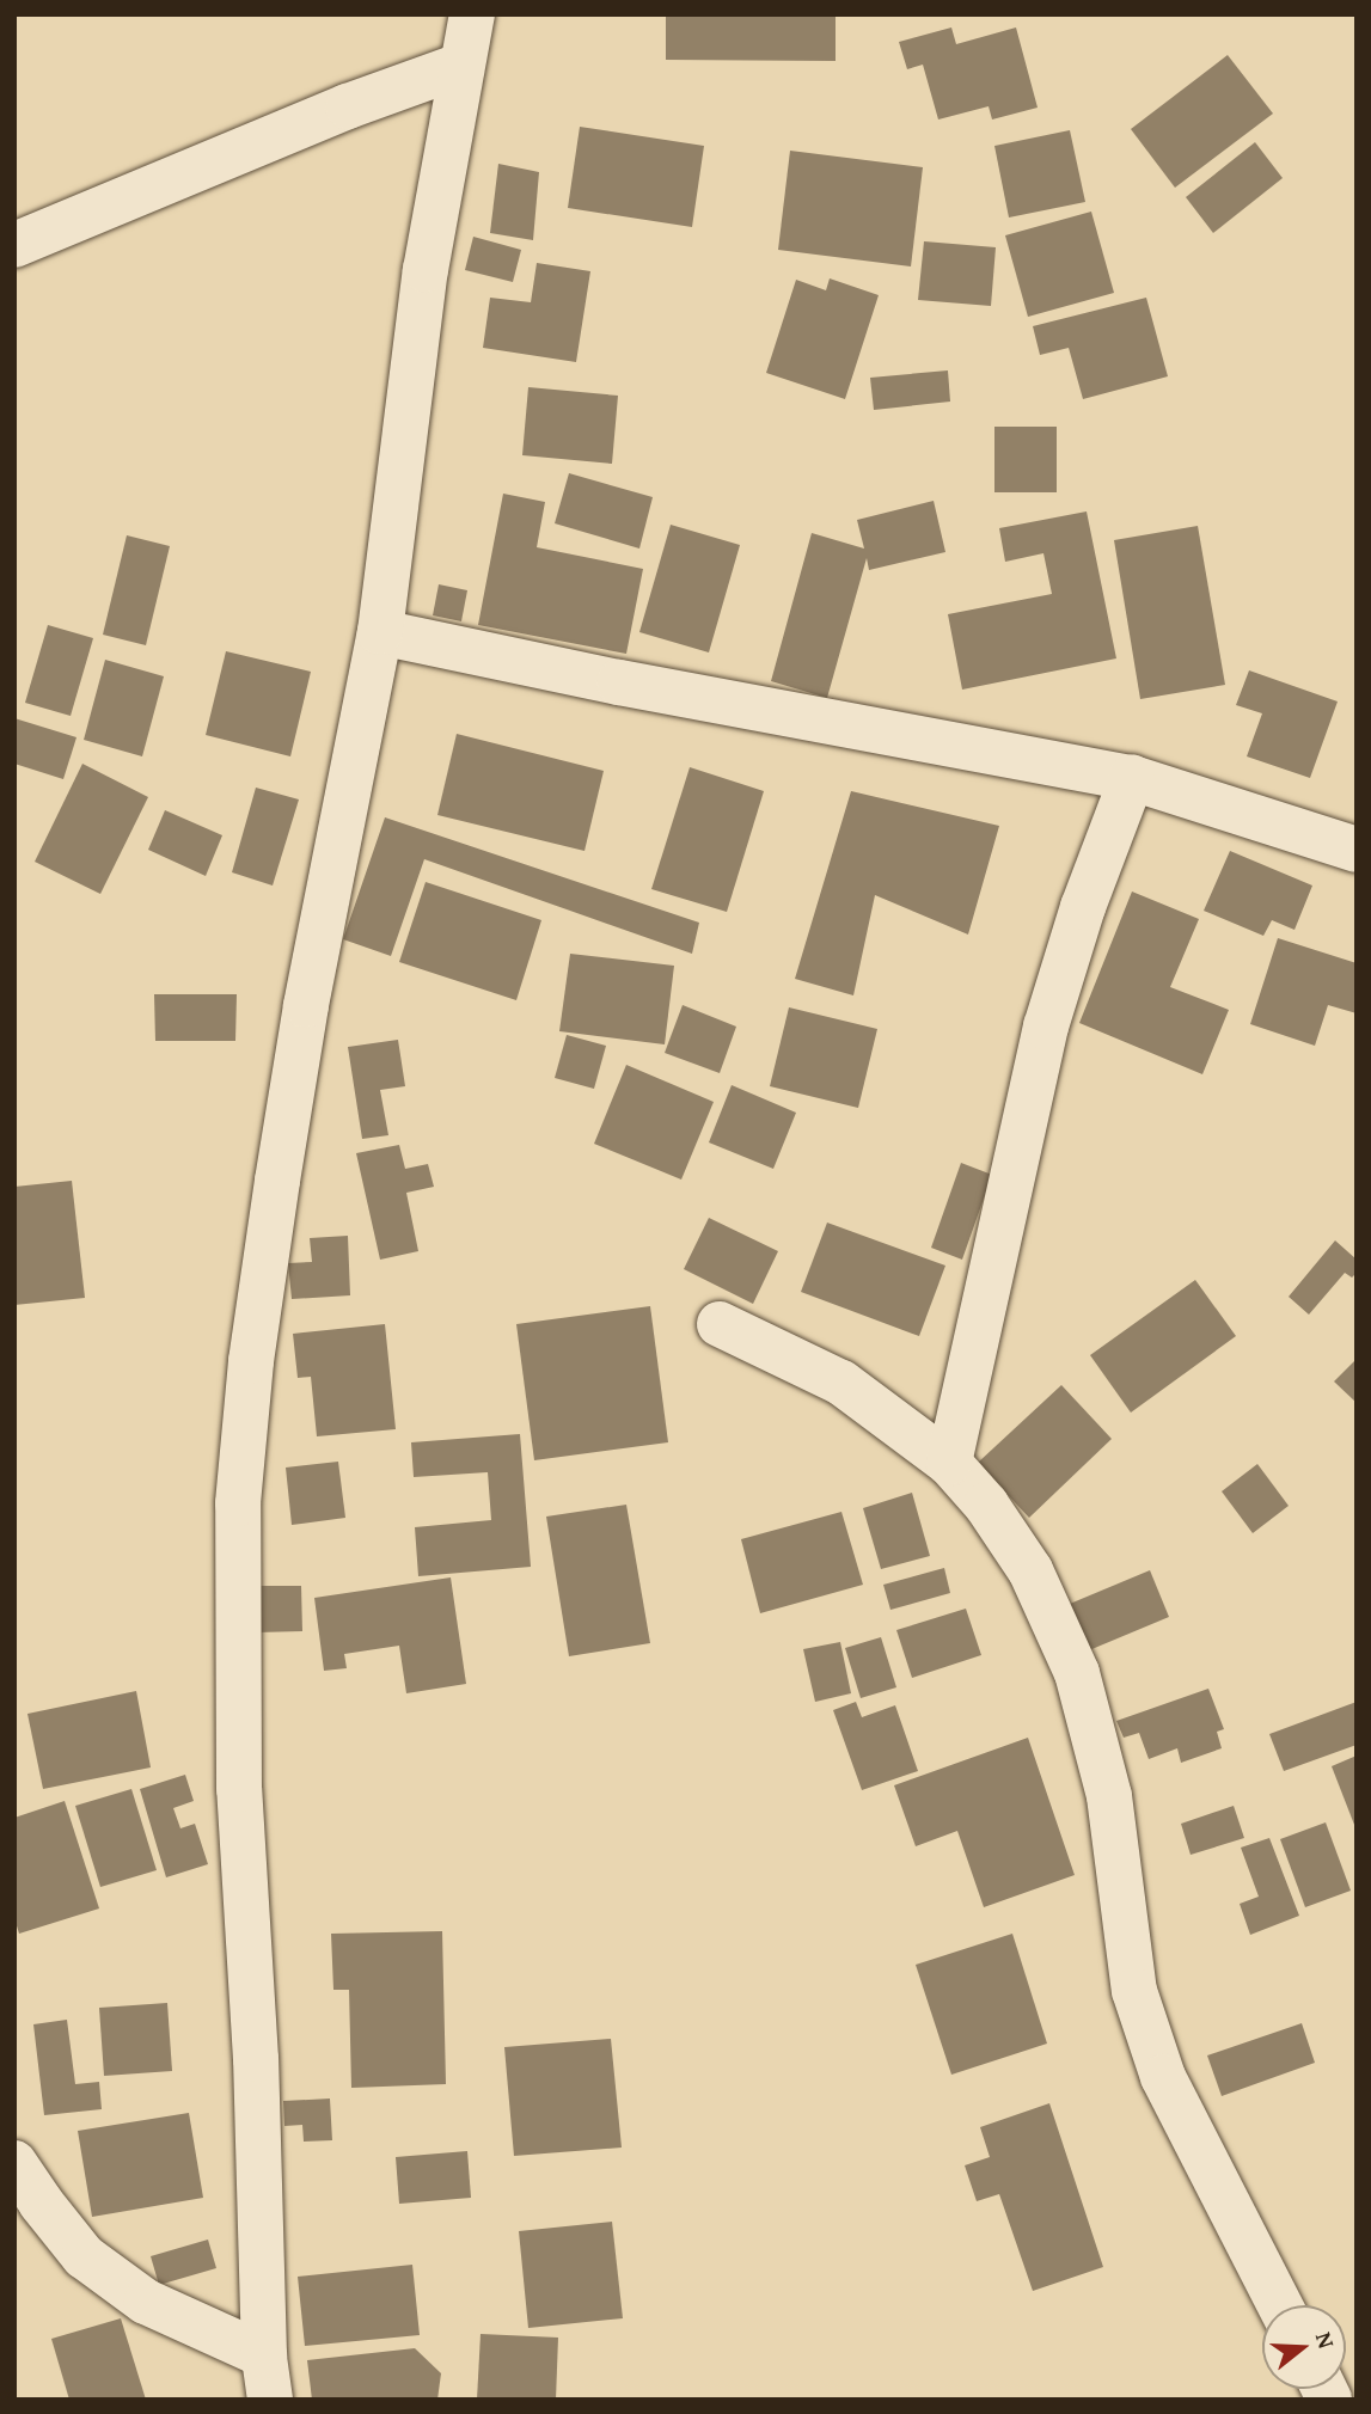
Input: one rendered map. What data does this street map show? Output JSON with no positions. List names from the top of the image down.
{
  "north": "right"
}
